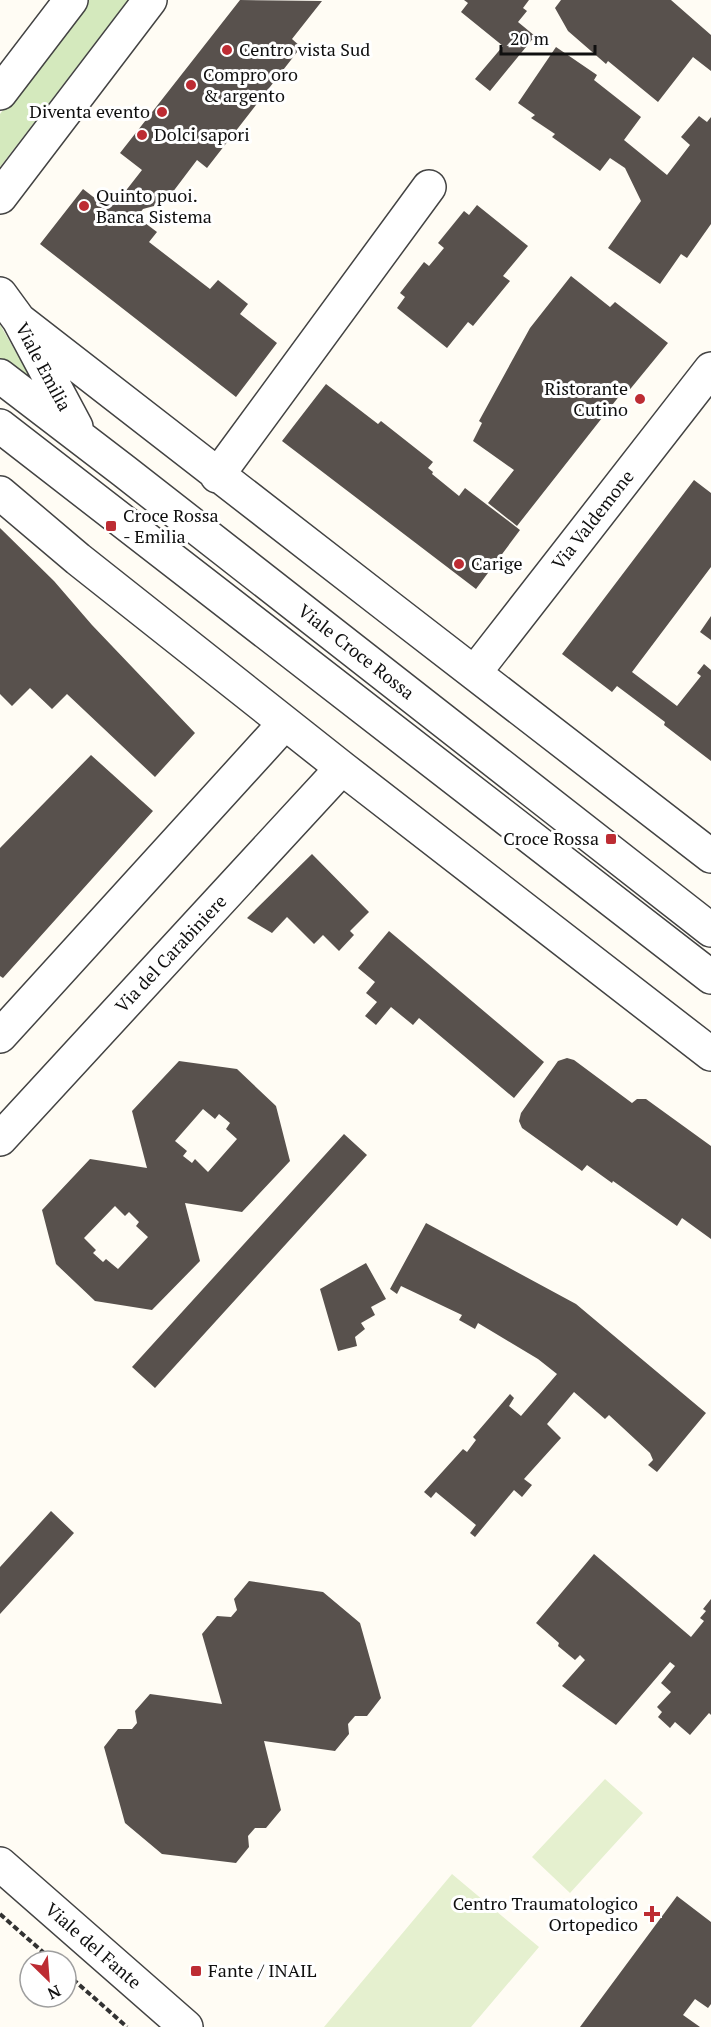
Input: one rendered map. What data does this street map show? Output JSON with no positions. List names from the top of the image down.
{
  "streets": {
    "street": [
      "Viale Emilia",
      "Via Valdemone",
      "Viale Croce Rossa",
      "Via del Carabiniere",
      "Viale del Fante"
    ]
  },
  "crossings": [
    ["Viale Emilia", "Viale Croce Rossa"]
  ],
  "places": {
    "other": [
      "Centro vista Sud",
      "Compro oro & argento",
      "Diventa evento",
      "Dolci sapori",
      "Quinto puoi. Banca Sistema",
      "Ristorante Cutino",
      "Carige"
    ],
    "transit": ["Croce Rossa - Emilia", "Croce Rossa", "Fante / INAIL"],
    "health": ["Centro Traumatologico Ortopedico"]
  },
  "scale_bar": "20 m",
  "north": "bottom right"
}
